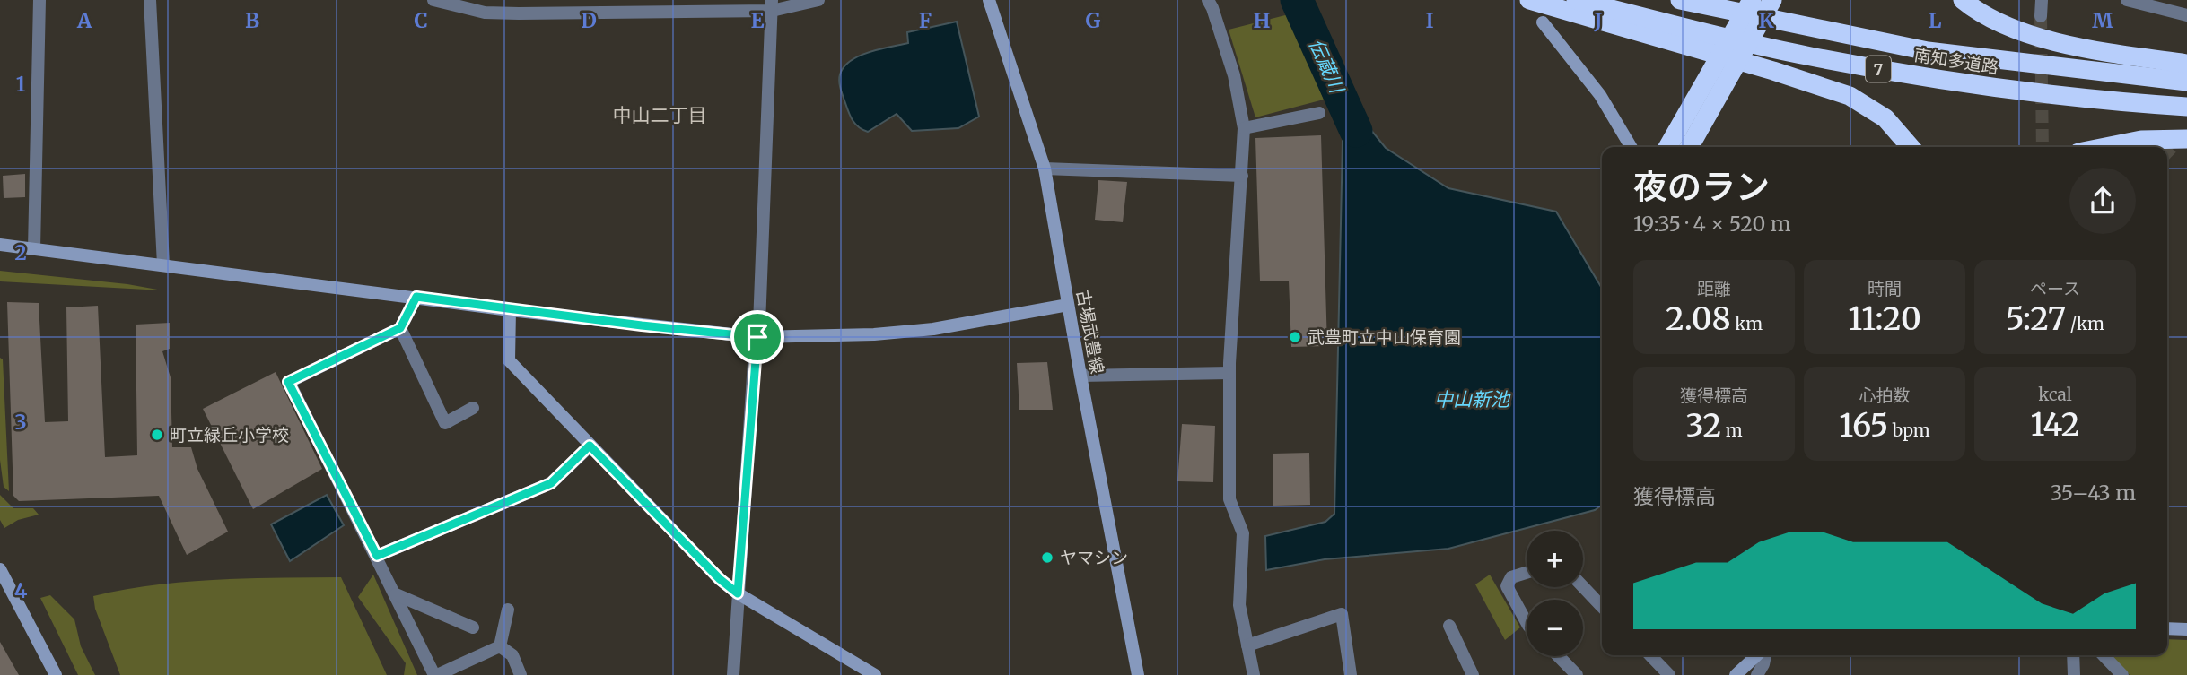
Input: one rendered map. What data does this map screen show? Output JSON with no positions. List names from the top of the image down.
{
  "streets": {
    "highway": ["南知多道路", "7"],
    "street": ["古場武豊線"]
  },
  "districts": ["中山二丁目"],
  "water": ["伝蔵川", "中山新池"],
  "places": ["武豊町立中山保育園", "町立緑丘小学校", "ヤマシン"],
  "page": {
    "heading": ["夜のラン", "19:35 · 4 × 520 m"],
    "stats": [
      ["距離", "2.08 km"],
      ["時間", "11:20"],
      ["ペース", "5:27 /km"],
      ["獲得標高", "32 m"],
      ["心拍数", "165 bpm"],
      ["kcal", "142"]
    ],
    "chart": ["獲得標高", "35–43 m"],
    "map_buttons": ["+", "−"]
  },
  "grid": {
    "columns": [
      "A",
      "B",
      "C",
      "D",
      "E",
      "F",
      "G",
      "H",
      "I",
      "J",
      "K",
      "L",
      "M"
    ],
    "rows": [
      "1",
      "2",
      "3",
      "4"
    ]
  }
}
